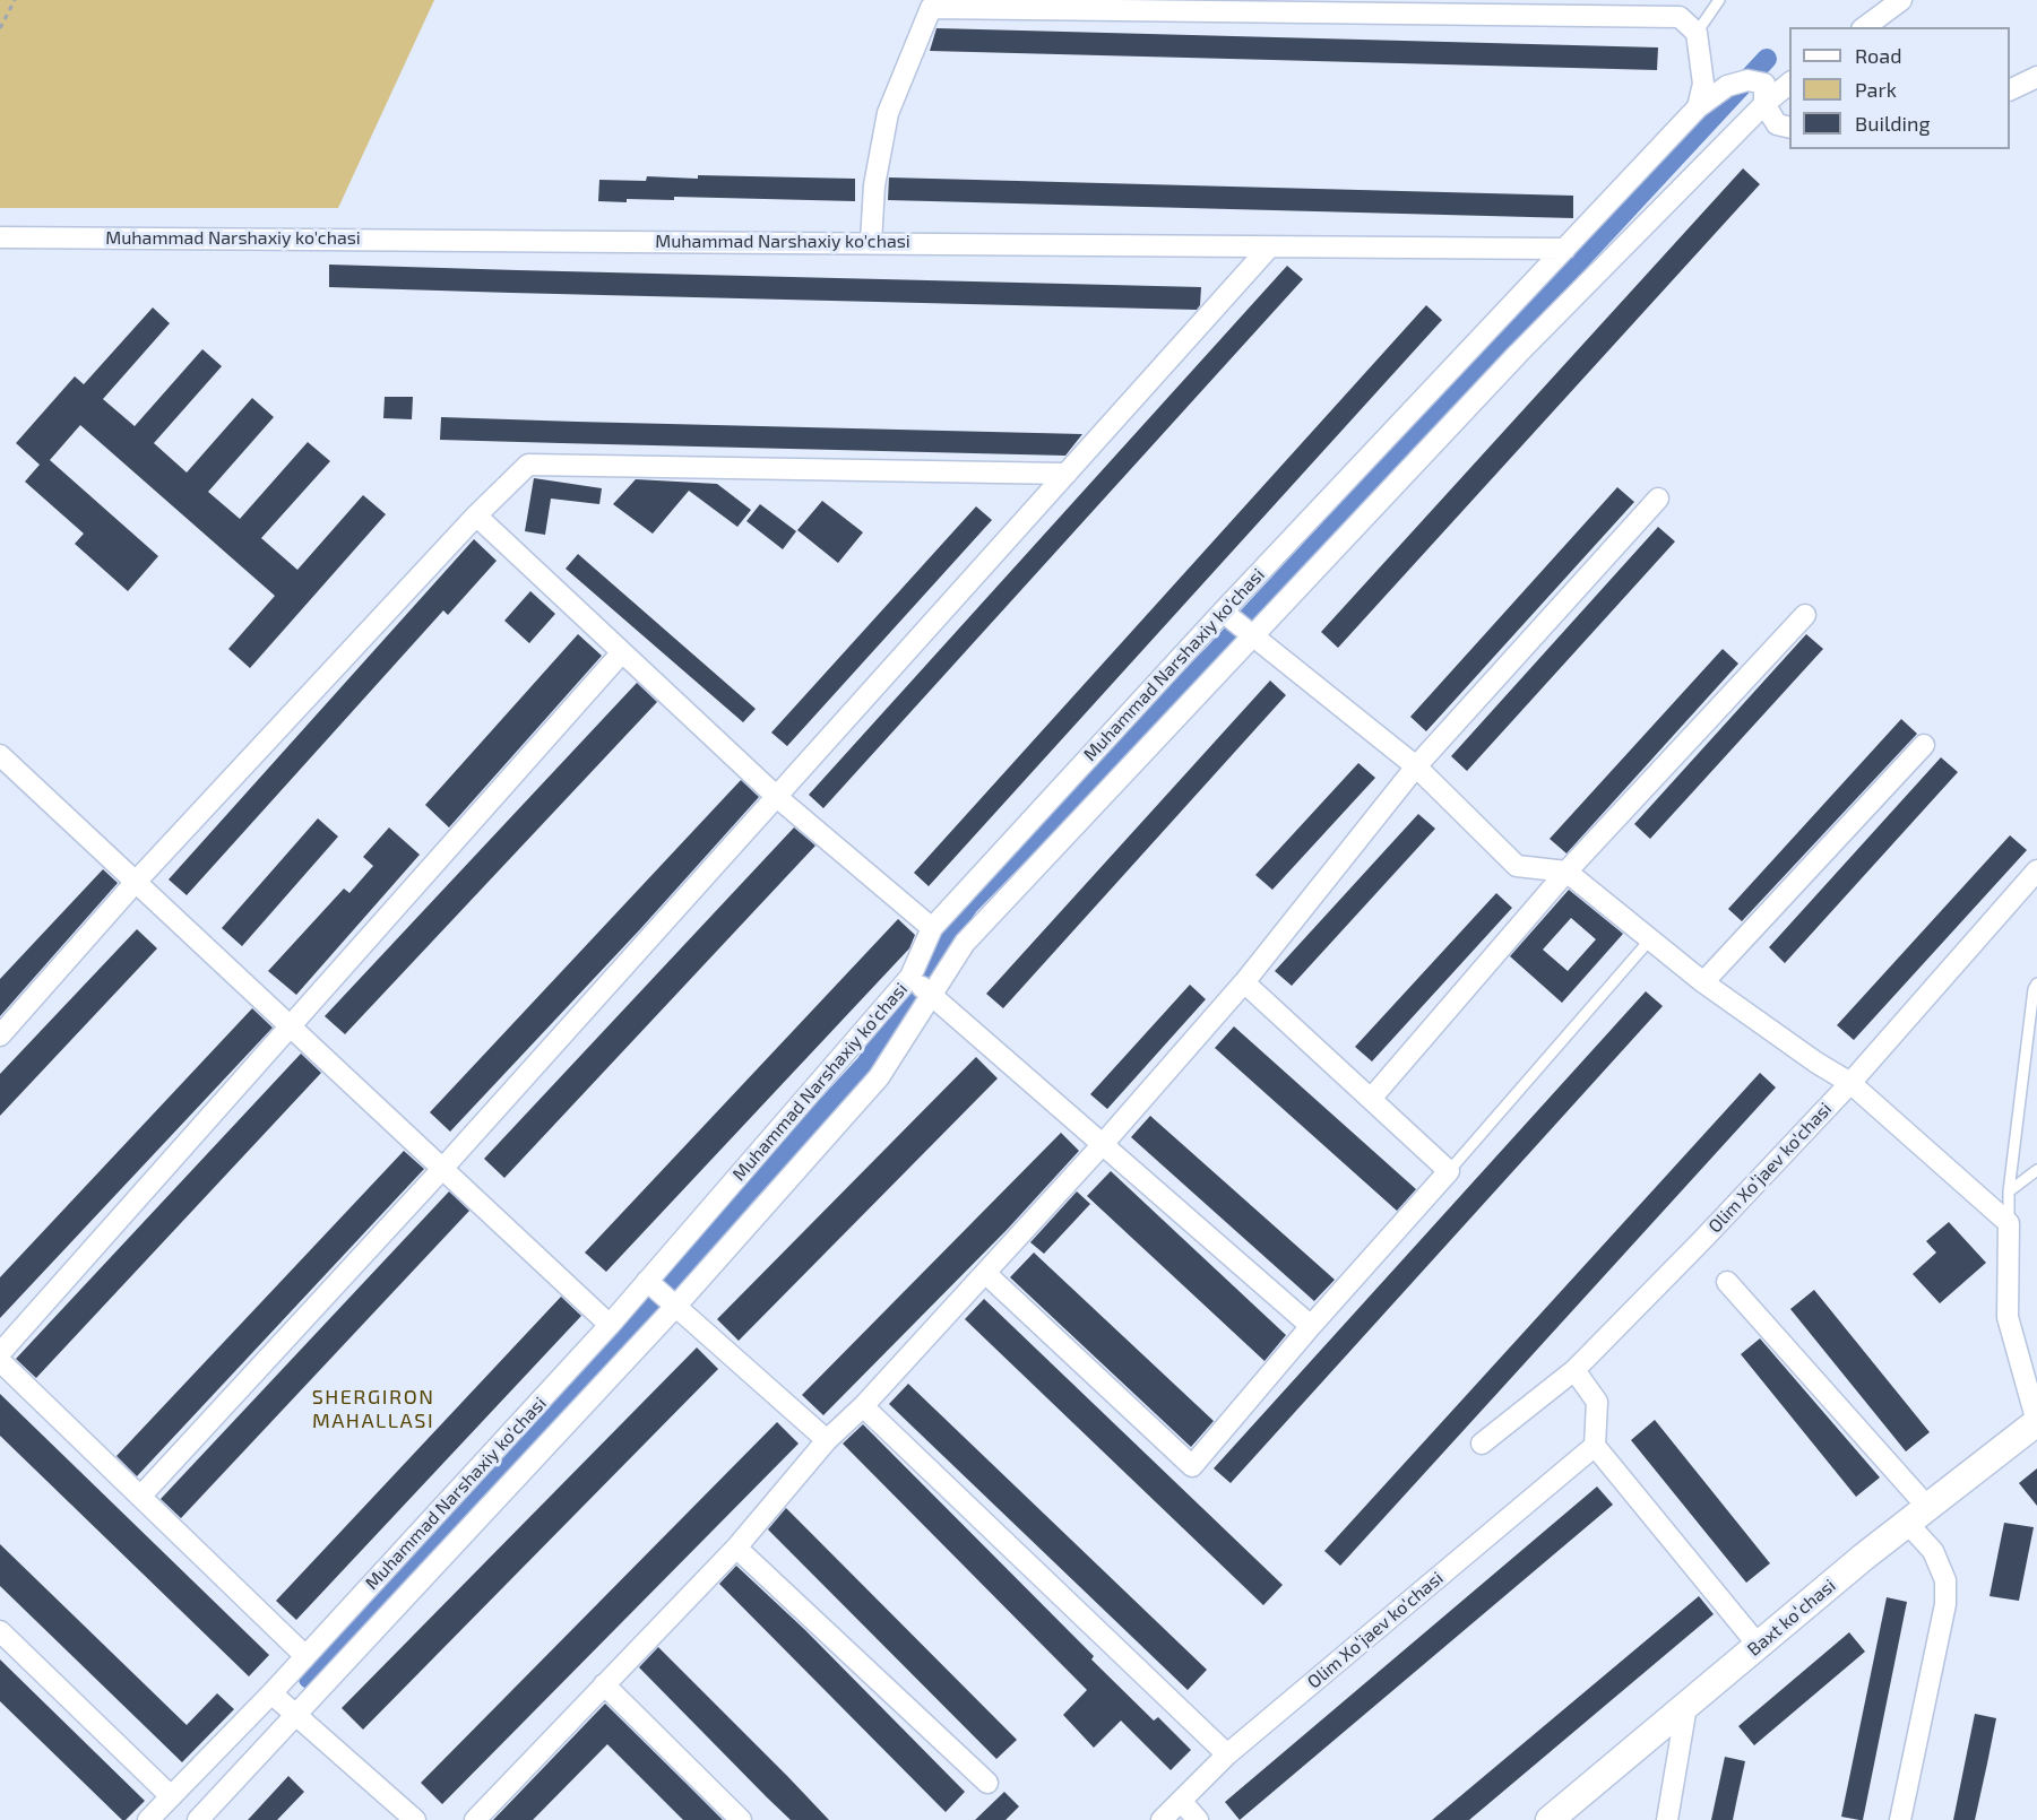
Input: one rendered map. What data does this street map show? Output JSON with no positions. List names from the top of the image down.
{
  "streets": {
    "main road": ["Baxt koʻchasi"],
    "street": ["Muhammad Narshaxiy ko'chasi", "Olim Xoʻjaev ko'chasi"]
  },
  "districts": ["SHERGIRON MAHALLASI"],
  "legend": ["Road", "Park", "Building"]
}
